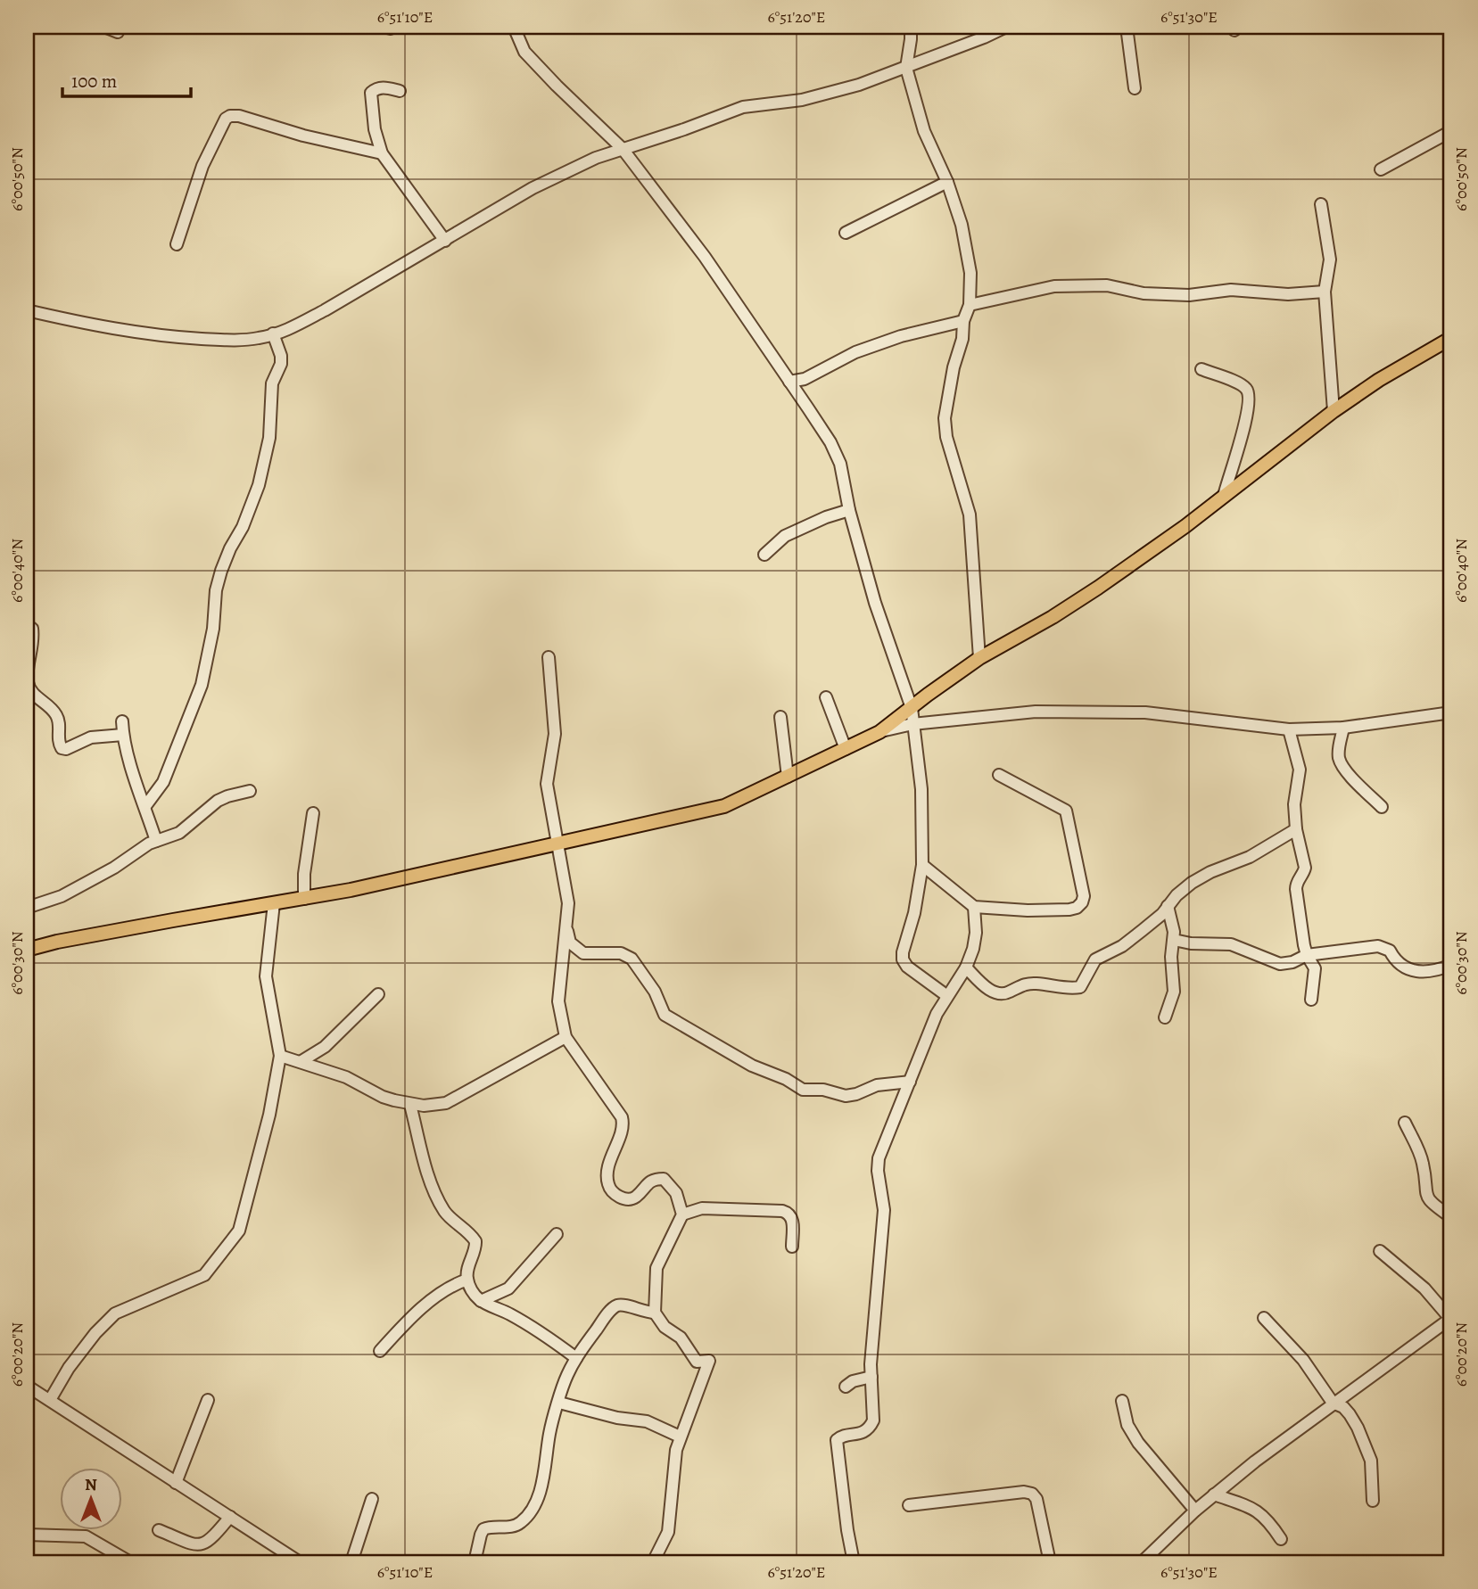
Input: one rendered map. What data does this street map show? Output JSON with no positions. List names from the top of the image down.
{
  "scale_bar": "100 m",
  "north": "top",
  "coordinates": [
    "6°51'10\"E",
    "6°51'20\"E",
    "6°51'30\"E",
    "6°00'50\"N",
    "6°00'40\"N",
    "6°00'30\"N",
    "6°00'20\"N"
  ]
}
